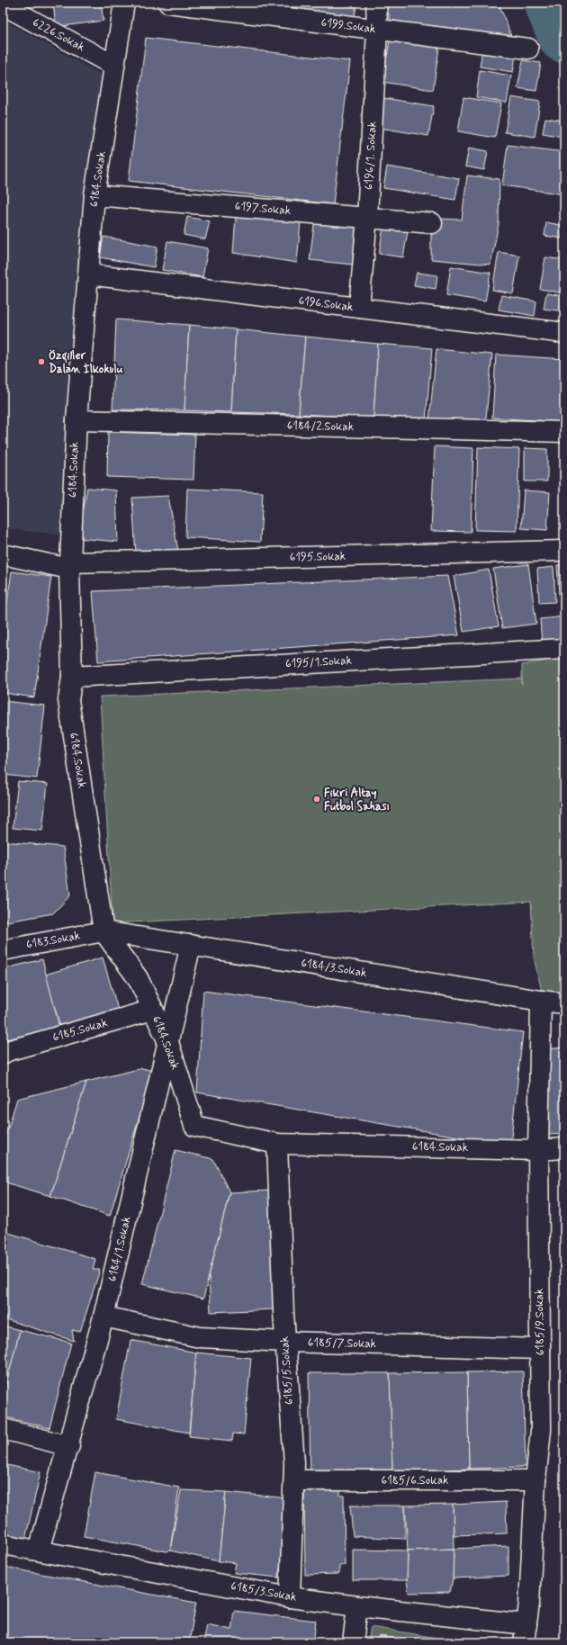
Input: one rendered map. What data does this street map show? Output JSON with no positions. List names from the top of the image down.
{
  "streets": {
    "street": [
      "6199.Sokak",
      "6226.Sokak",
      "6196/1. Sokak",
      "6184.Sokak",
      "6197.Sokak",
      "6196.Sokak",
      "6184/2.Sokak",
      "6195.Sokak",
      "6195/1.Sokak",
      "6183.Sokak",
      "6184/3.Sokak",
      "6185.Sokak",
      "6184/1.Sokak",
      "6185/9.Sokak",
      "6185/7.Sokak",
      "6185/5.Sokak",
      "6185/6.Sokak",
      "6185/3.Sokak"
    ]
  },
  "crossings": [
    ["6199.Sokak", "6196/1. Sokak"],
    ["6226.Sokak", "6184.Sokak"],
    ["6196/1. Sokak", "6197.Sokak"],
    ["6196/1. Sokak", "6196.Sokak"],
    ["6184.Sokak", "6197.Sokak"],
    ["6184.Sokak", "6196.Sokak"],
    ["6184.Sokak", "6184/2.Sokak"],
    ["6184.Sokak", "6195.Sokak"],
    ["6184.Sokak", "6195/1.Sokak"],
    ["6184.Sokak", "6183.Sokak"],
    ["6184.Sokak", "6184/3.Sokak"],
    ["6184.Sokak", "6185.Sokak"],
    ["6184.Sokak", "6184/1.Sokak"],
    ["6184.Sokak", "6185/9.Sokak"],
    ["6184.Sokak", "6185/5.Sokak"],
    ["6183.Sokak", "6184/3.Sokak"],
    ["6184/3.Sokak", "6184/1.Sokak"],
    ["6184/3.Sokak", "6185/9.Sokak"],
    ["6184/1.Sokak", "6185/7.Sokak"],
    ["6184/1.Sokak", "6185/3.Sokak"],
    ["6185/9.Sokak", "6185/7.Sokak"],
    ["6185/9.Sokak", "6185/6.Sokak"],
    ["6185/9.Sokak", "6185/3.Sokak"],
    ["6185/7.Sokak", "6185/5.Sokak"],
    ["6185/5.Sokak", "6185/6.Sokak"],
    ["6185/5.Sokak", "6185/3.Sokak"]
  ],
  "places": ["Özgiller Dalan İlkokulu", "Fikri Altay Futbol Sahası"]
}
